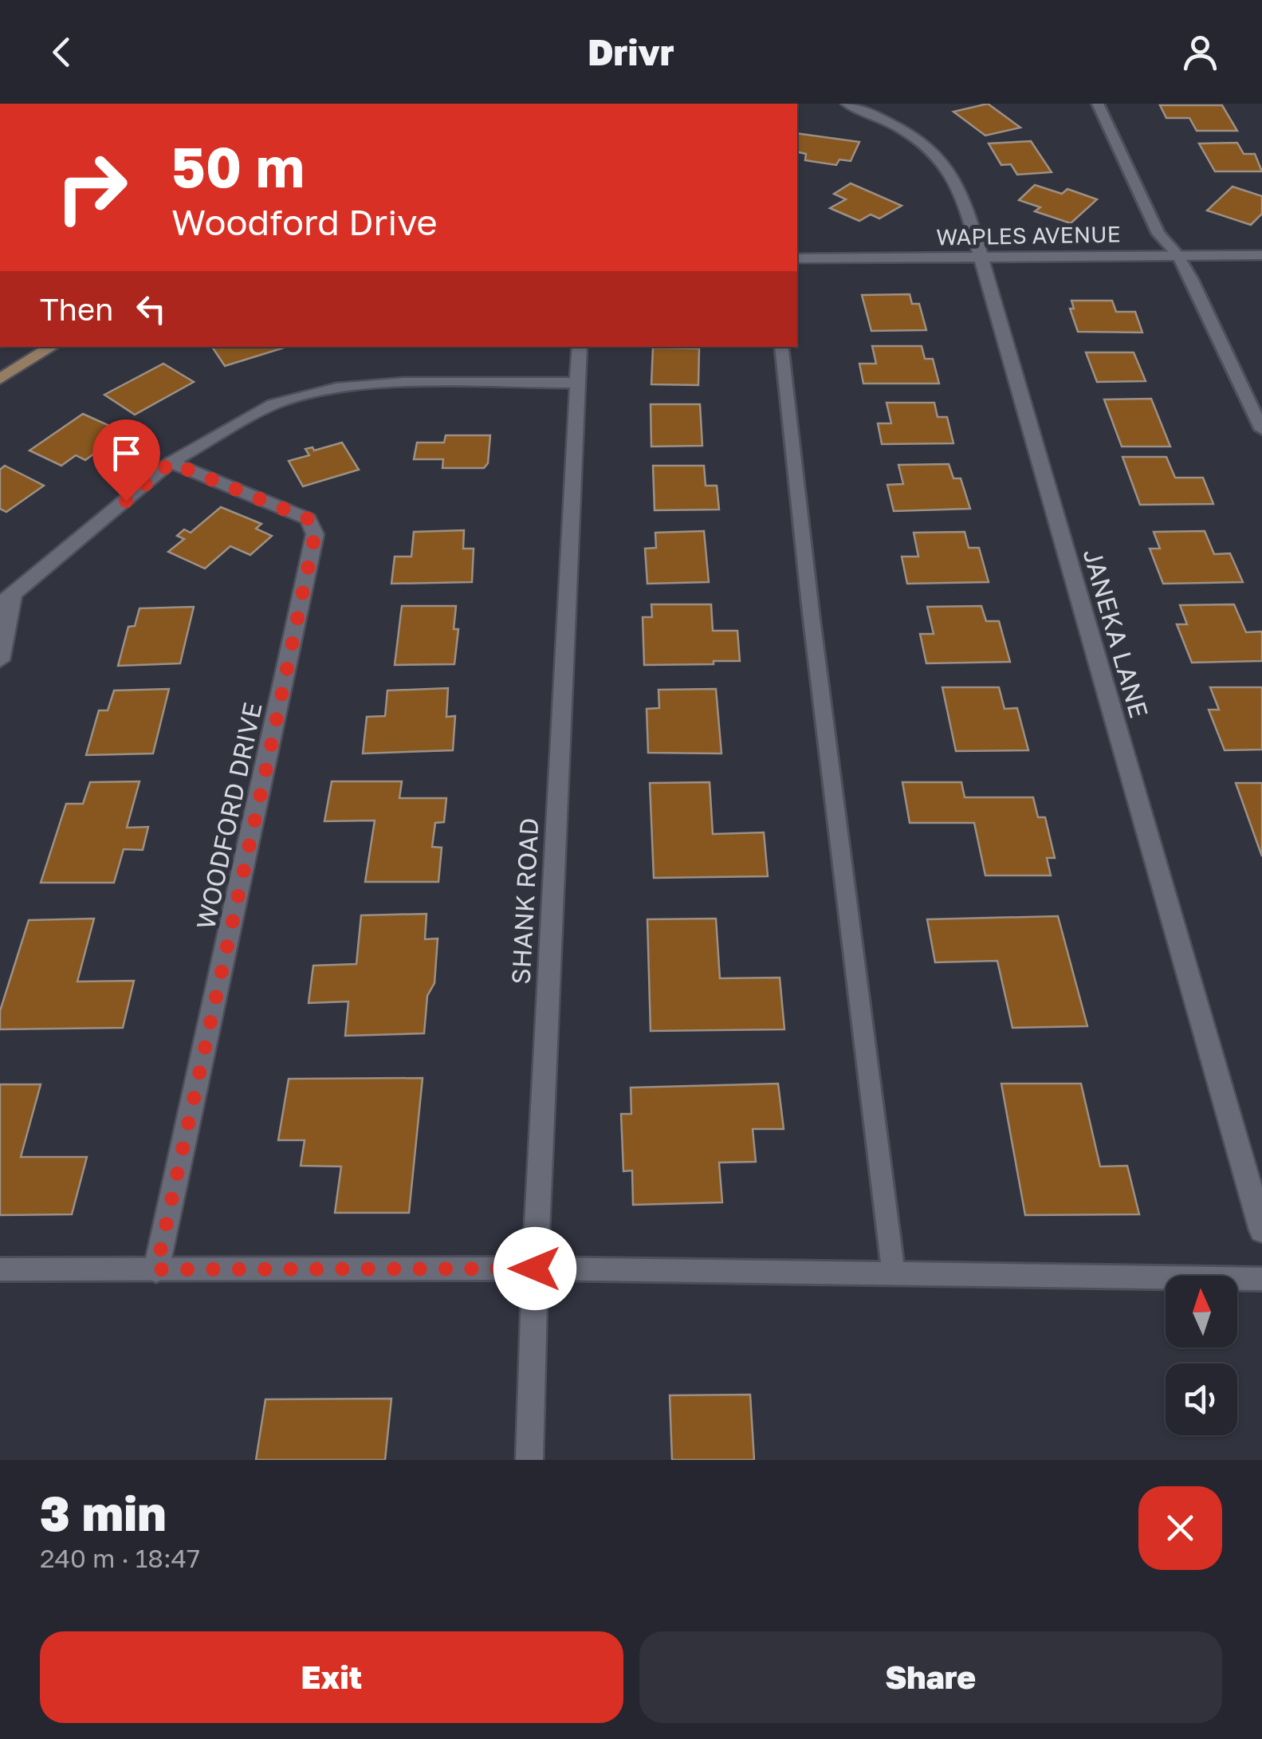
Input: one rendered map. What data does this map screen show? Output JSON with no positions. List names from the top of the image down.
{
  "streets": {
    "street": [
      "WAPLES AVENUE",
      "JANEKA LANE",
      "WOODFORD DRIVE",
      "SHANK ROAD"
    ]
  },
  "crossings": [
    ["WAPLES AVENUE", "JANEKA LANE"]
  ],
  "north": "top",
  "page": {
    "header": "Drivr",
    "turn": ["50 m", "Woodford Drive"],
    "then": "Then",
    "heading": ["3 min", "240 m · 18:47"],
    "buttons": ["Exit", "Share"]
  }
}
